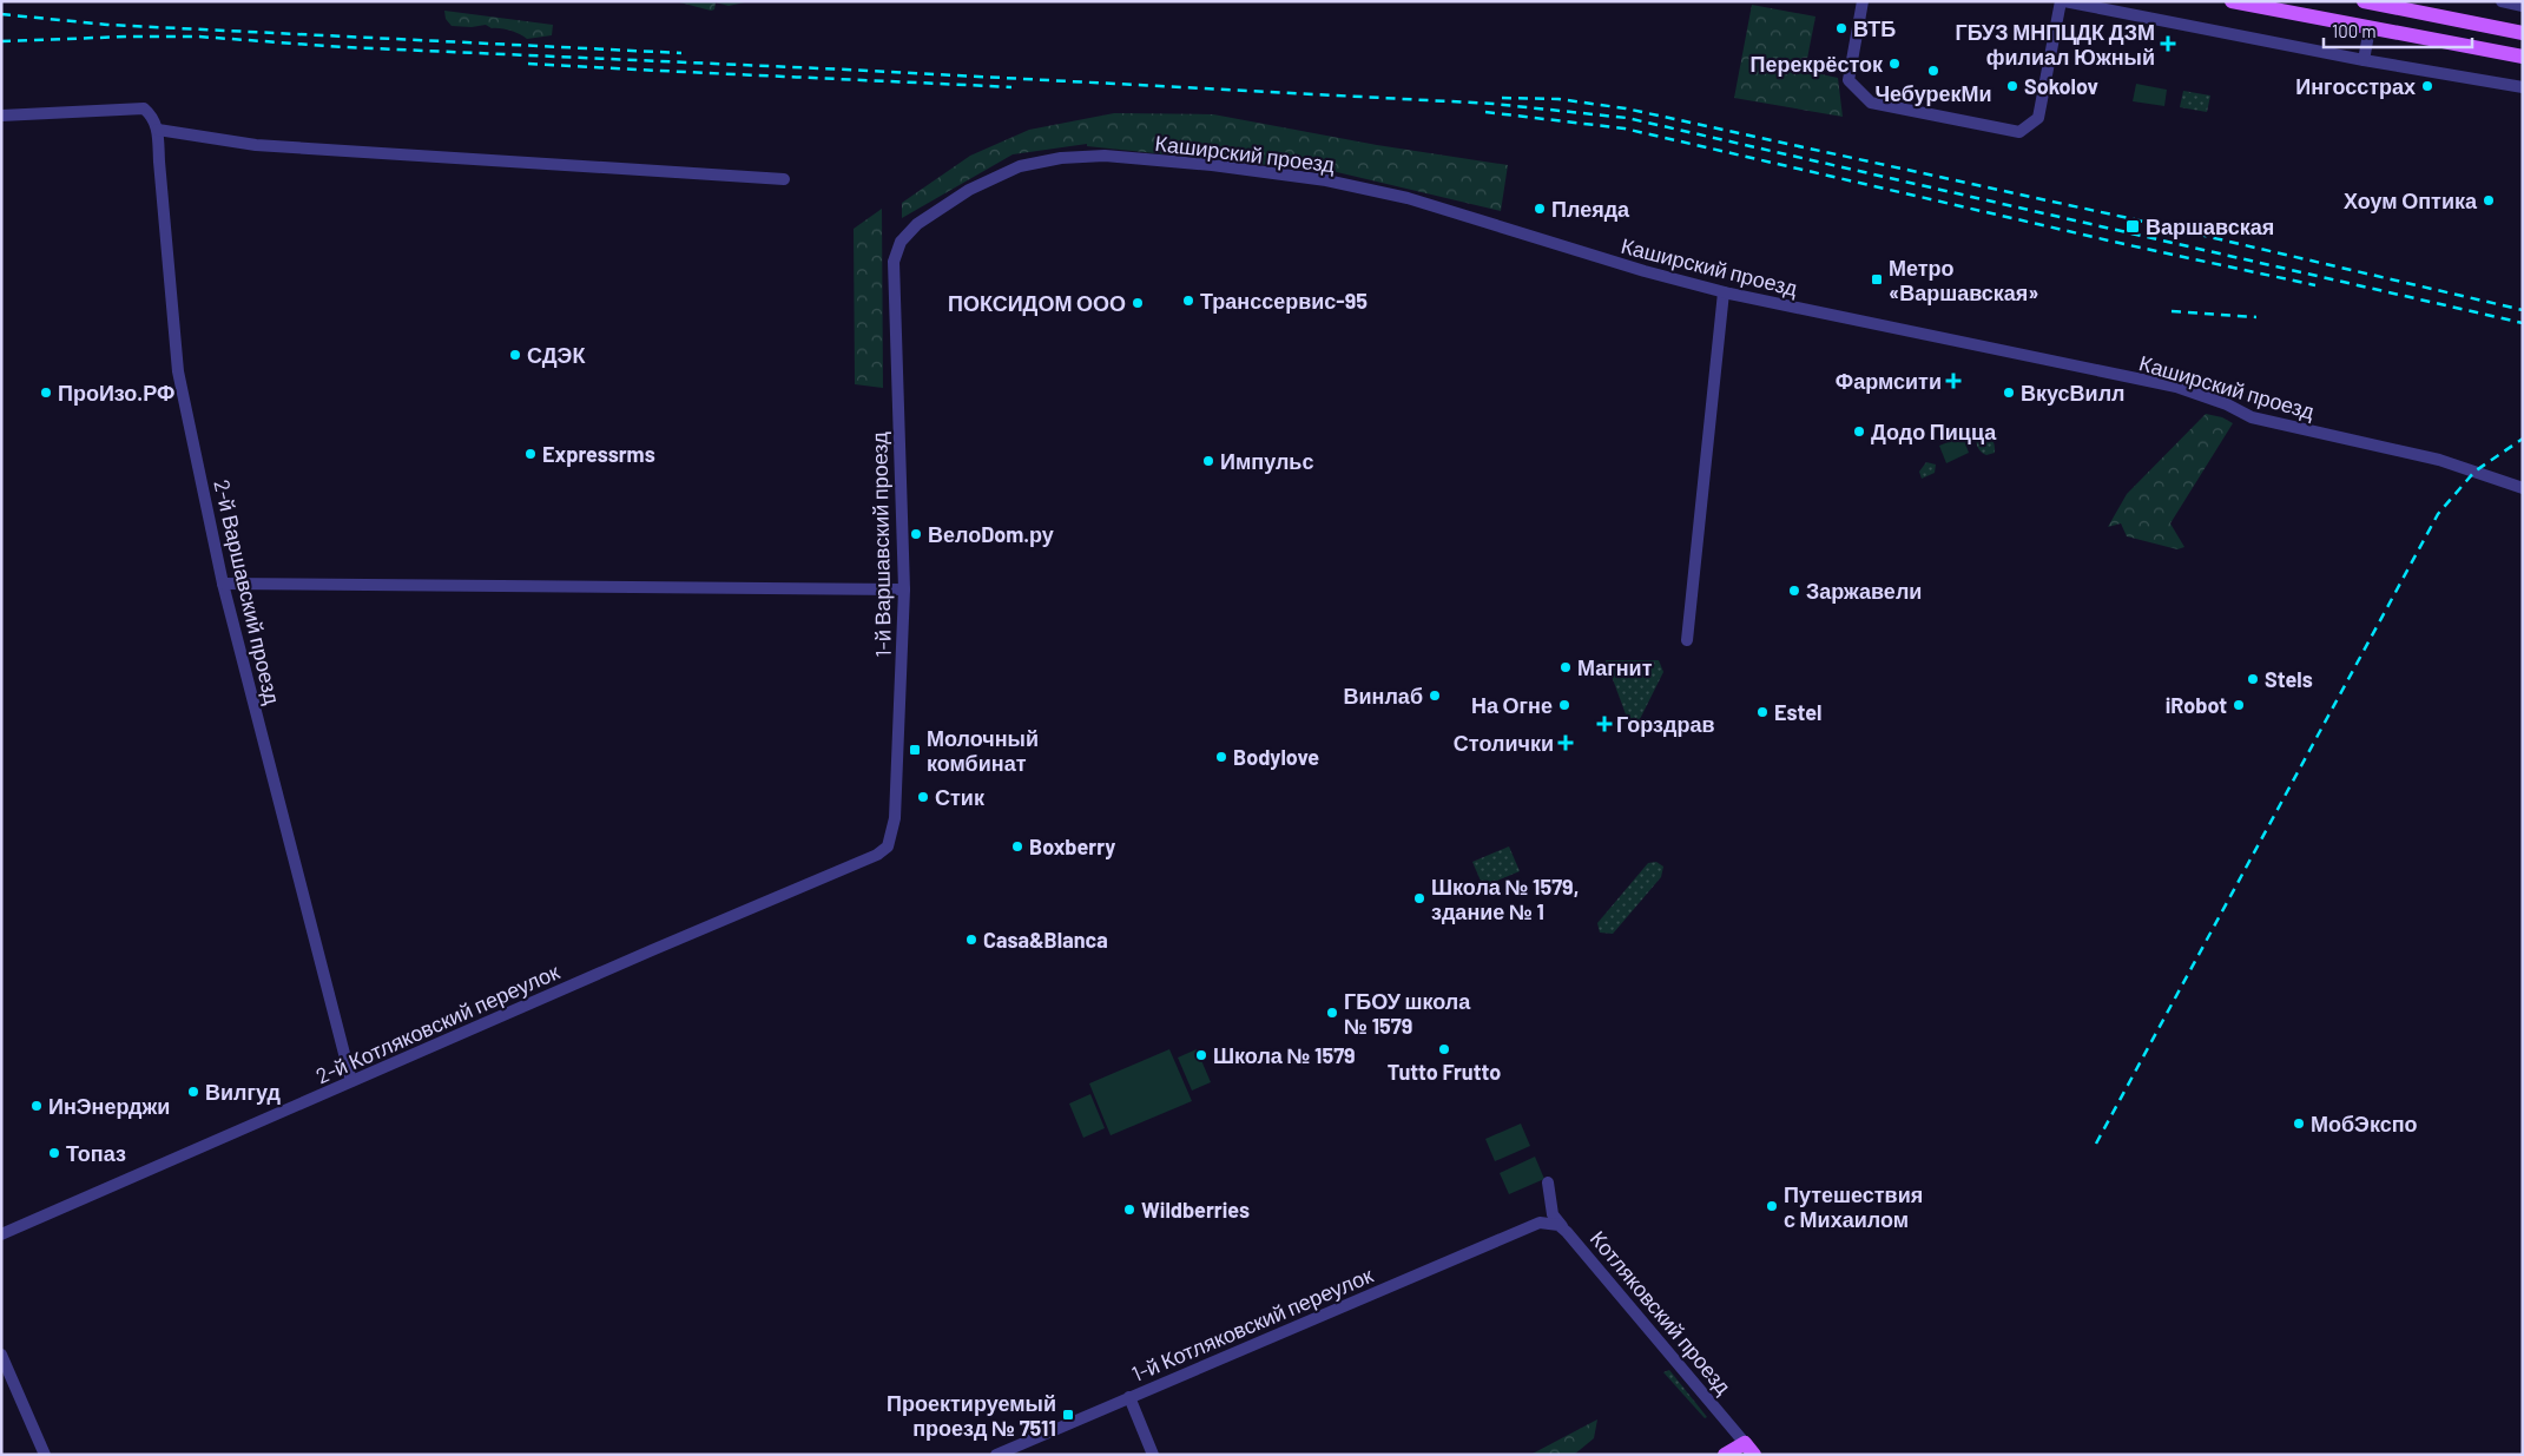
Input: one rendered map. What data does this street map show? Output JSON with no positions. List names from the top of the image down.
{
  "streets": {
    "street": [
      "Каширский проезд",
      "1-й Варшавский проезд",
      "2-й Варшавский проезд",
      "2-й Котляковский переулок",
      "Котляковский проезд",
      "1-й Котляковский переулок"
    ]
  },
  "crossings": [
    ["Каширский проезд", "1-й Варшавский проезд"],
    ["1-й Варшавский проезд", "2-й Котляковский переулок"],
    ["2-й Варшавский проезд", "2-й Котляковский переулок"],
    ["Котляковский проезд", "1-й Котляковский переулок"]
  ],
  "places": {
    "other": [
      "ВТБ",
      "Перекрёсток",
      "ЧебурекМи",
      "Sokolov",
      "Ингосстрах",
      "Хоум Оптика",
      "Плеяда",
      "Транссервис-95",
      "ПОКСИДОМ ООО",
      "СДЭК",
      "ПроИзо.РФ",
      "ВкусВилл",
      "Додо Пицца",
      "Expressrms",
      "Импульс",
      "ВелоDom.ру",
      "Заржавели",
      "Магнит",
      "Stels",
      "Винлаб",
      "На Огне",
      "iRobot",
      "Estel",
      "Bodylove",
      "Стик",
      "Boxberry",
      "Школа № 1579, здание № 1",
      "Casa&Blanca",
      "ГБОУ школа № 1579",
      "Tutto Frutto",
      "Школа № 1579",
      "Вилгуд",
      "ИнЭнерджи",
      "МобЭкспо",
      "Топаз",
      "Путешествия с Михаилом",
      "Wildberries"
    ],
    "health": [
      "ГБУЗ МНПЦДК ДЗМ филиал Южный",
      "Фармсити",
      "Горздрав",
      "Столички"
    ],
    "transit": [
      "Варшавская",
      "Метро «Варшавская»",
      "Молочный комбинат",
      "Проектируемый проезд № 7511"
    ]
  },
  "scale_bar": "100 m"
}
